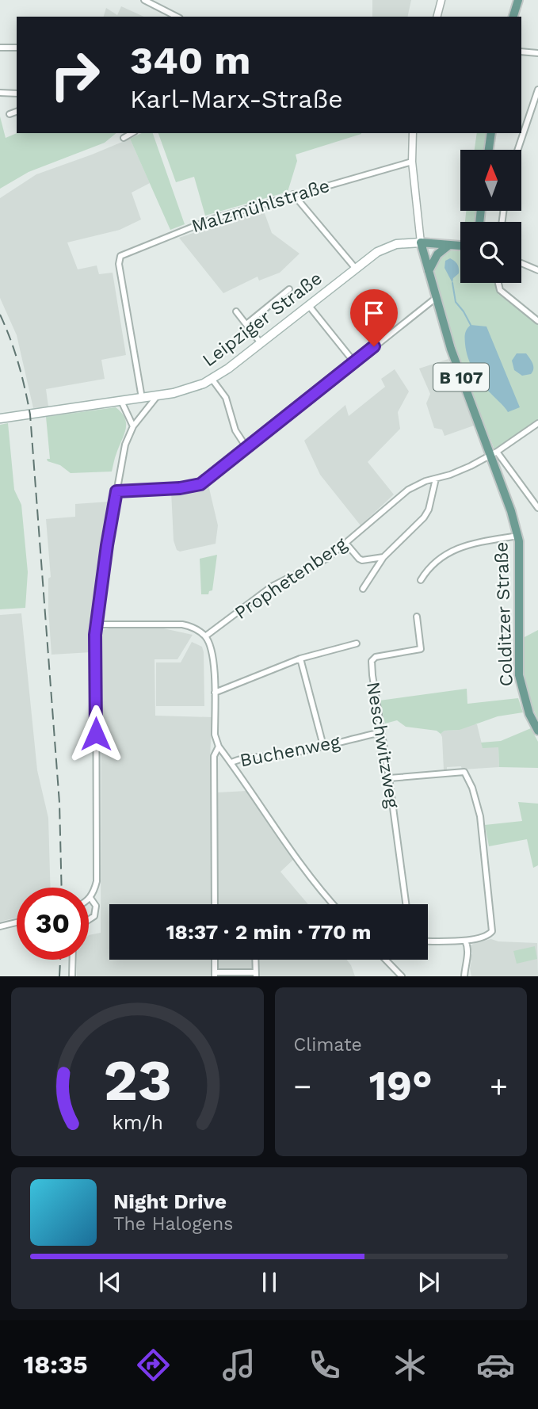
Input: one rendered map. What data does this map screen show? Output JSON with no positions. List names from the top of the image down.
{
  "streets": {
    "main road": ["Leipziger Straße", "B 107", "Colditzer Straße"],
    "street": [
      "Malzmühlstraße",
      "Prophetenberg",
      "Neschwitzweg",
      "Buchenweg"
    ]
  },
  "crossings": [
    ["Malzmühlstraße", "Leipziger Straße"],
    ["Leipziger Straße", "Colditzer Straße"],
    ["Prophetenberg", "Colditzer Straße"],
    ["Neschwitzweg", "Buchenweg"]
  ],
  "north": "top",
  "page": {
    "turn": ["340 m", "Karl-Marx-Straße"],
    "limit": "30",
    "trip": "18:37 · 2 min · 770 m",
    "tile": "Climate",
    "heat": ["−", "19°", "+"],
    "song": ["Night Drive", "The Halogens"],
    "tabs": "18:35",
    "gauge": ["23", "km/h"]
  }
}
